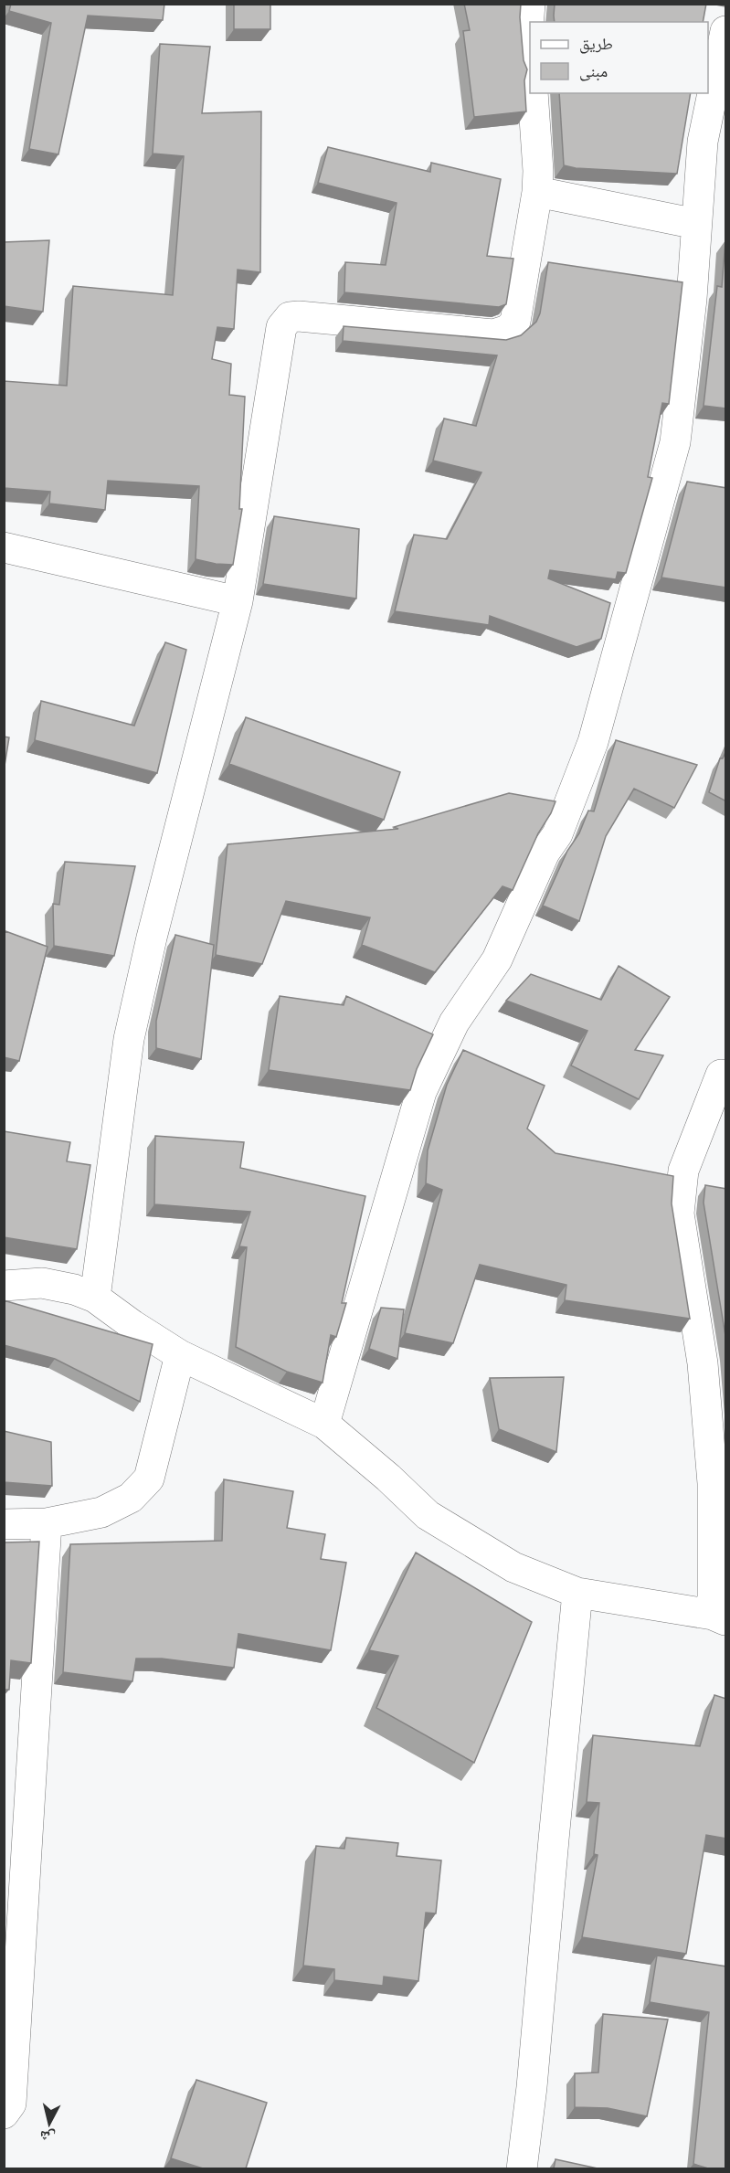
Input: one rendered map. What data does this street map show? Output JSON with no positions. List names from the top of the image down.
{
  "legend": ["طريق", "مبنى"],
  "north": "bottom"
}
